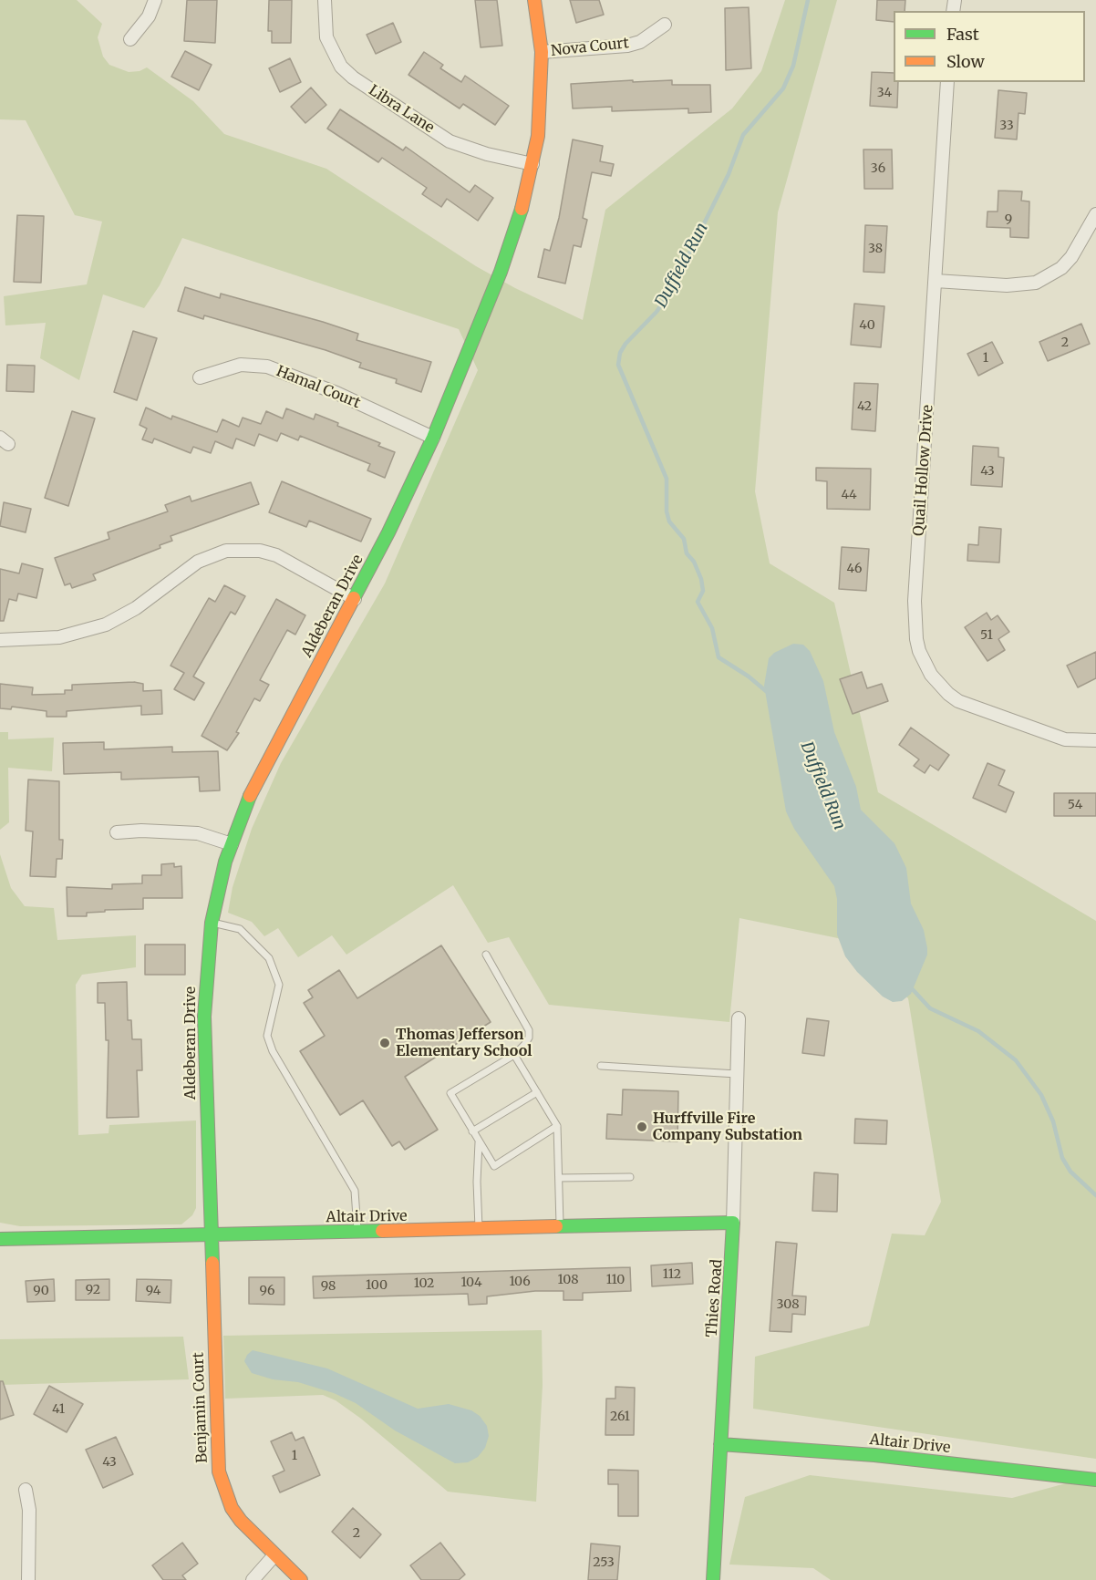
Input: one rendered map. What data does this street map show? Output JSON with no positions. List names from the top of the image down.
{
  "streets": {
    "street": [
      "Nova Court",
      "Libra Lane",
      "Hamal Court",
      "Quail Hollow Drive",
      "Aldeberan Drive",
      "Altair Drive",
      "Thies Road",
      "Benjamin Court"
    ]
  },
  "crossings": [
    ["Nova Court", "Aldeberan Drive"],
    ["Libra Lane", "Aldeberan Drive"],
    ["Hamal Court", "Aldeberan Drive"],
    ["Aldeberan Drive", "Altair Drive"],
    ["Aldeberan Drive", "Benjamin Court"],
    ["Altair Drive", "Thies Road"],
    ["Altair Drive", "Benjamin Court"]
  ],
  "water": ["Duffield Run"],
  "places": ["Thomas Jefferson Elementary School", "Hurffville Fire Company Substation"],
  "house_numbers": [
    "34",
    "33",
    "36",
    "9",
    "38",
    "40",
    "2",
    "1",
    "42",
    "43",
    "44",
    "46",
    "51",
    "54",
    "112",
    "108",
    "110",
    "106",
    "104",
    "102",
    "100",
    "98",
    "92",
    "90",
    "94",
    "96",
    "308",
    "41",
    "261",
    "1",
    "43",
    "2",
    "253"
  ],
  "legend": ["Fast", "Slow"]
}
